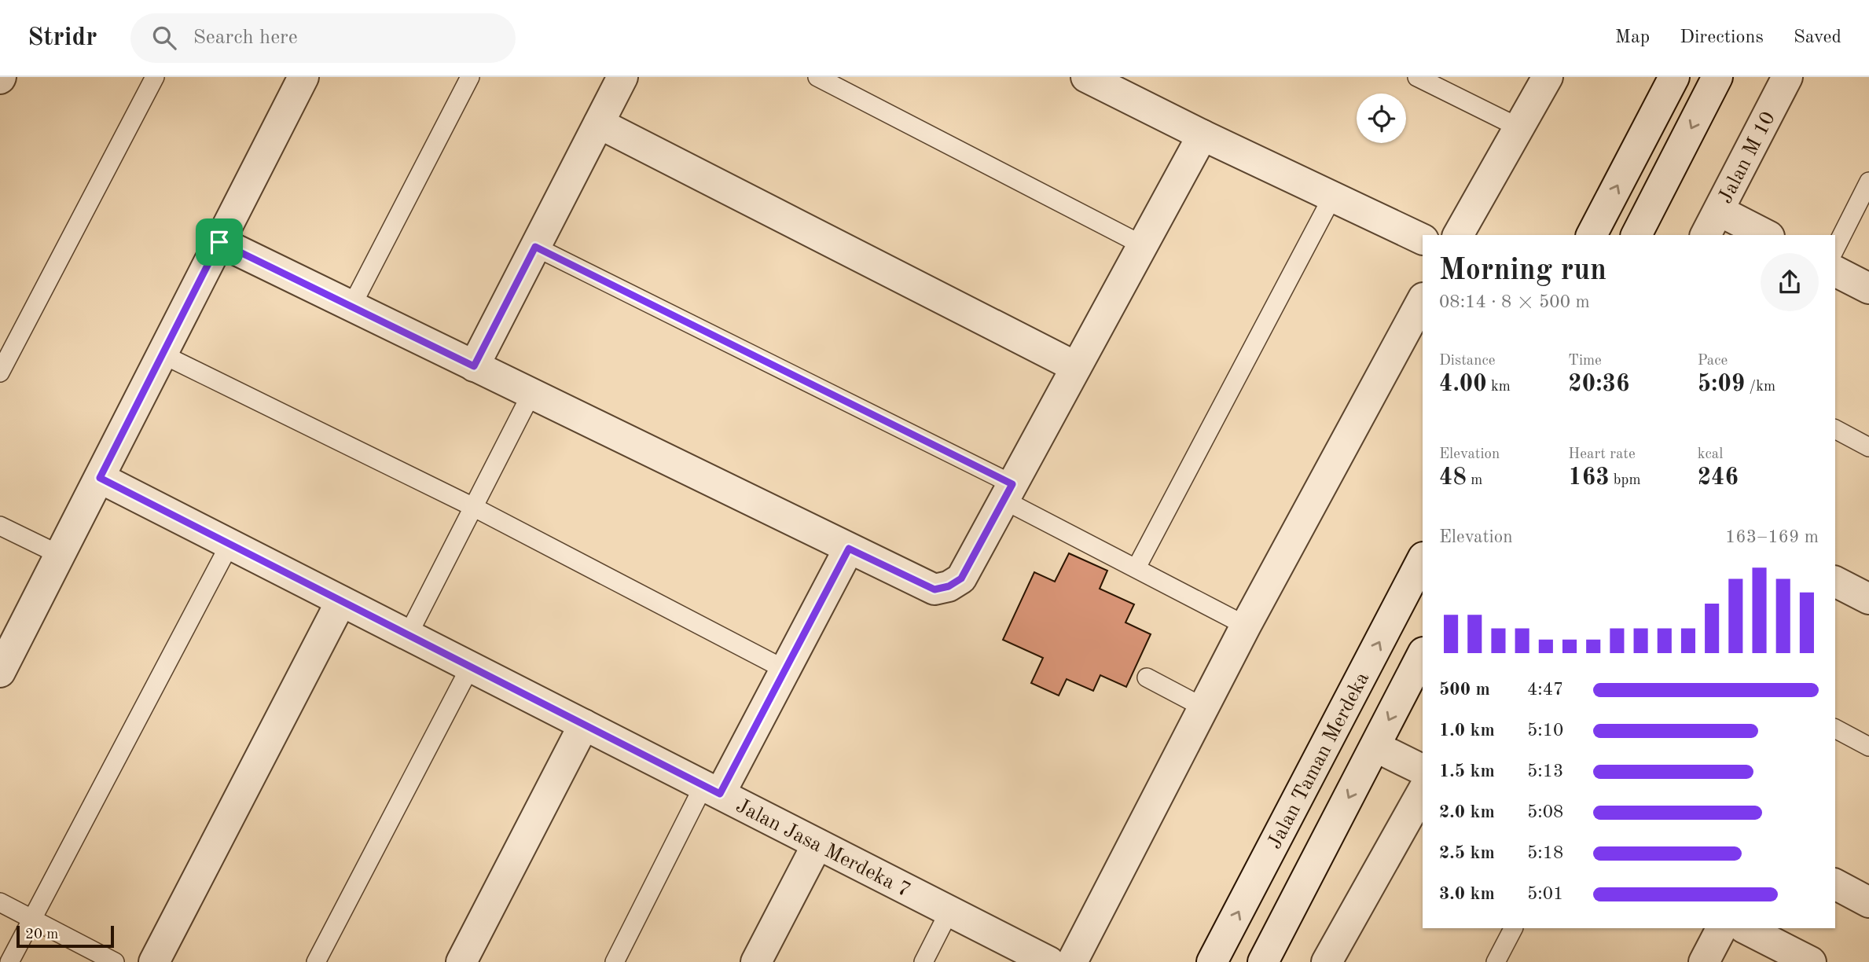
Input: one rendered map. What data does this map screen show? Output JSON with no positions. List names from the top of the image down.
{
  "streets": {
    "street": ["Jalan M 10", "Jalan Taman Merdeka", "Jalan Jasa Merdeka 7"]
  },
  "scale_bar": "20 m",
  "page": {
    "header": "Stridr",
    "search": "Search here",
    "nav": ["Map", "Directions", "Saved"],
    "heading": ["Morning run", "08:14 · 8 × 500 m"],
    "stats": [
      ["Distance", "4.00 km"],
      ["Time", "20:36"],
      ["Pace", "5:09 /km"],
      ["Elevation", "48 m"],
      ["Heart rate", "163 bpm"],
      ["kcal", "246"]
    ],
    "chart": ["Elevation", "163–169 m"],
    "list": [
      {
        "name": "500 m",
        "note": "4:47"
      },
      {
        "name": "1.0 km",
        "note": "5:10"
      },
      {
        "name": "1.5 km",
        "note": "5:13"
      },
      {
        "name": "2.0 km",
        "note": "5:08"
      },
      {
        "name": "2.5 km",
        "note": "5:18"
      },
      {
        "name": "3.0 km",
        "note": "5:01"
      }
    ],
    "scale": "20 m"
  }
}
